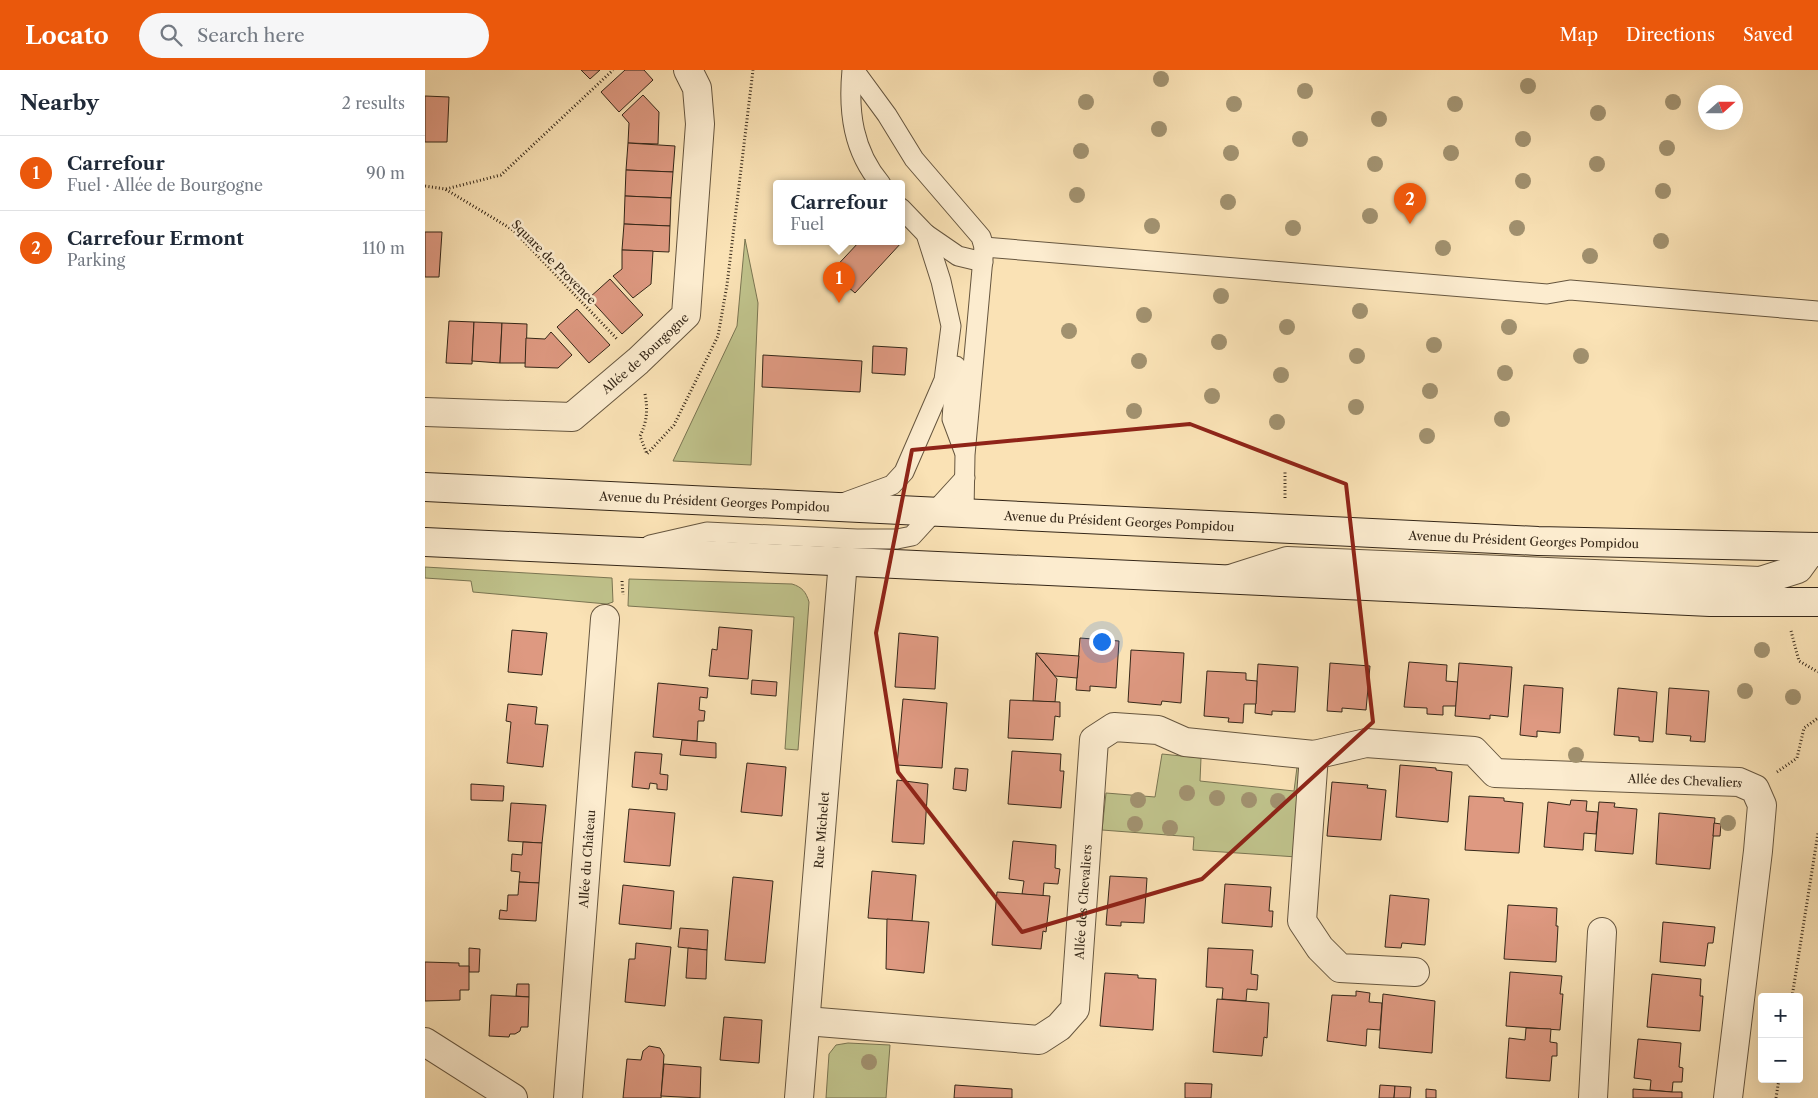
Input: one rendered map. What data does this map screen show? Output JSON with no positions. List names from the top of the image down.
{
  "streets": {
    "street": [
      "Allée de Bourgogne",
      "Avenue du Président Georges Pompidou",
      "Allée des Chevaliers",
      "Rue Michelet",
      "Allée du Château"
    ],
    "path": ["Square de Provence"]
  },
  "crossings": [
    ["Square de Provence", "Allée de Bourgogne"],
    ["Avenue du Président Georges Pompidou", "Rue Michelet"],
    ["Allée des Chevaliers", "Rue Michelet"]
  ],
  "north": "right",
  "page": {
    "header": "Locato",
    "search": "Search here",
    "nav": ["Map", "Directions", "Saved"],
    "heading": ["Nearby", "2 results"],
    "list": [
      {
        "mark": "1",
        "name": "Carrefour",
        "note": "Fuel · Allée de Bourgogne",
        "value": "90 m"
      },
      {
        "mark": "2",
        "name": "Carrefour Ermont",
        "note": "Parking",
        "value": "110 m"
      }
    ],
    "popup": ["Carrefour", "Fuel"],
    "pins": ["2", "1"],
    "map_buttons": ["+", "−"]
  }
}
